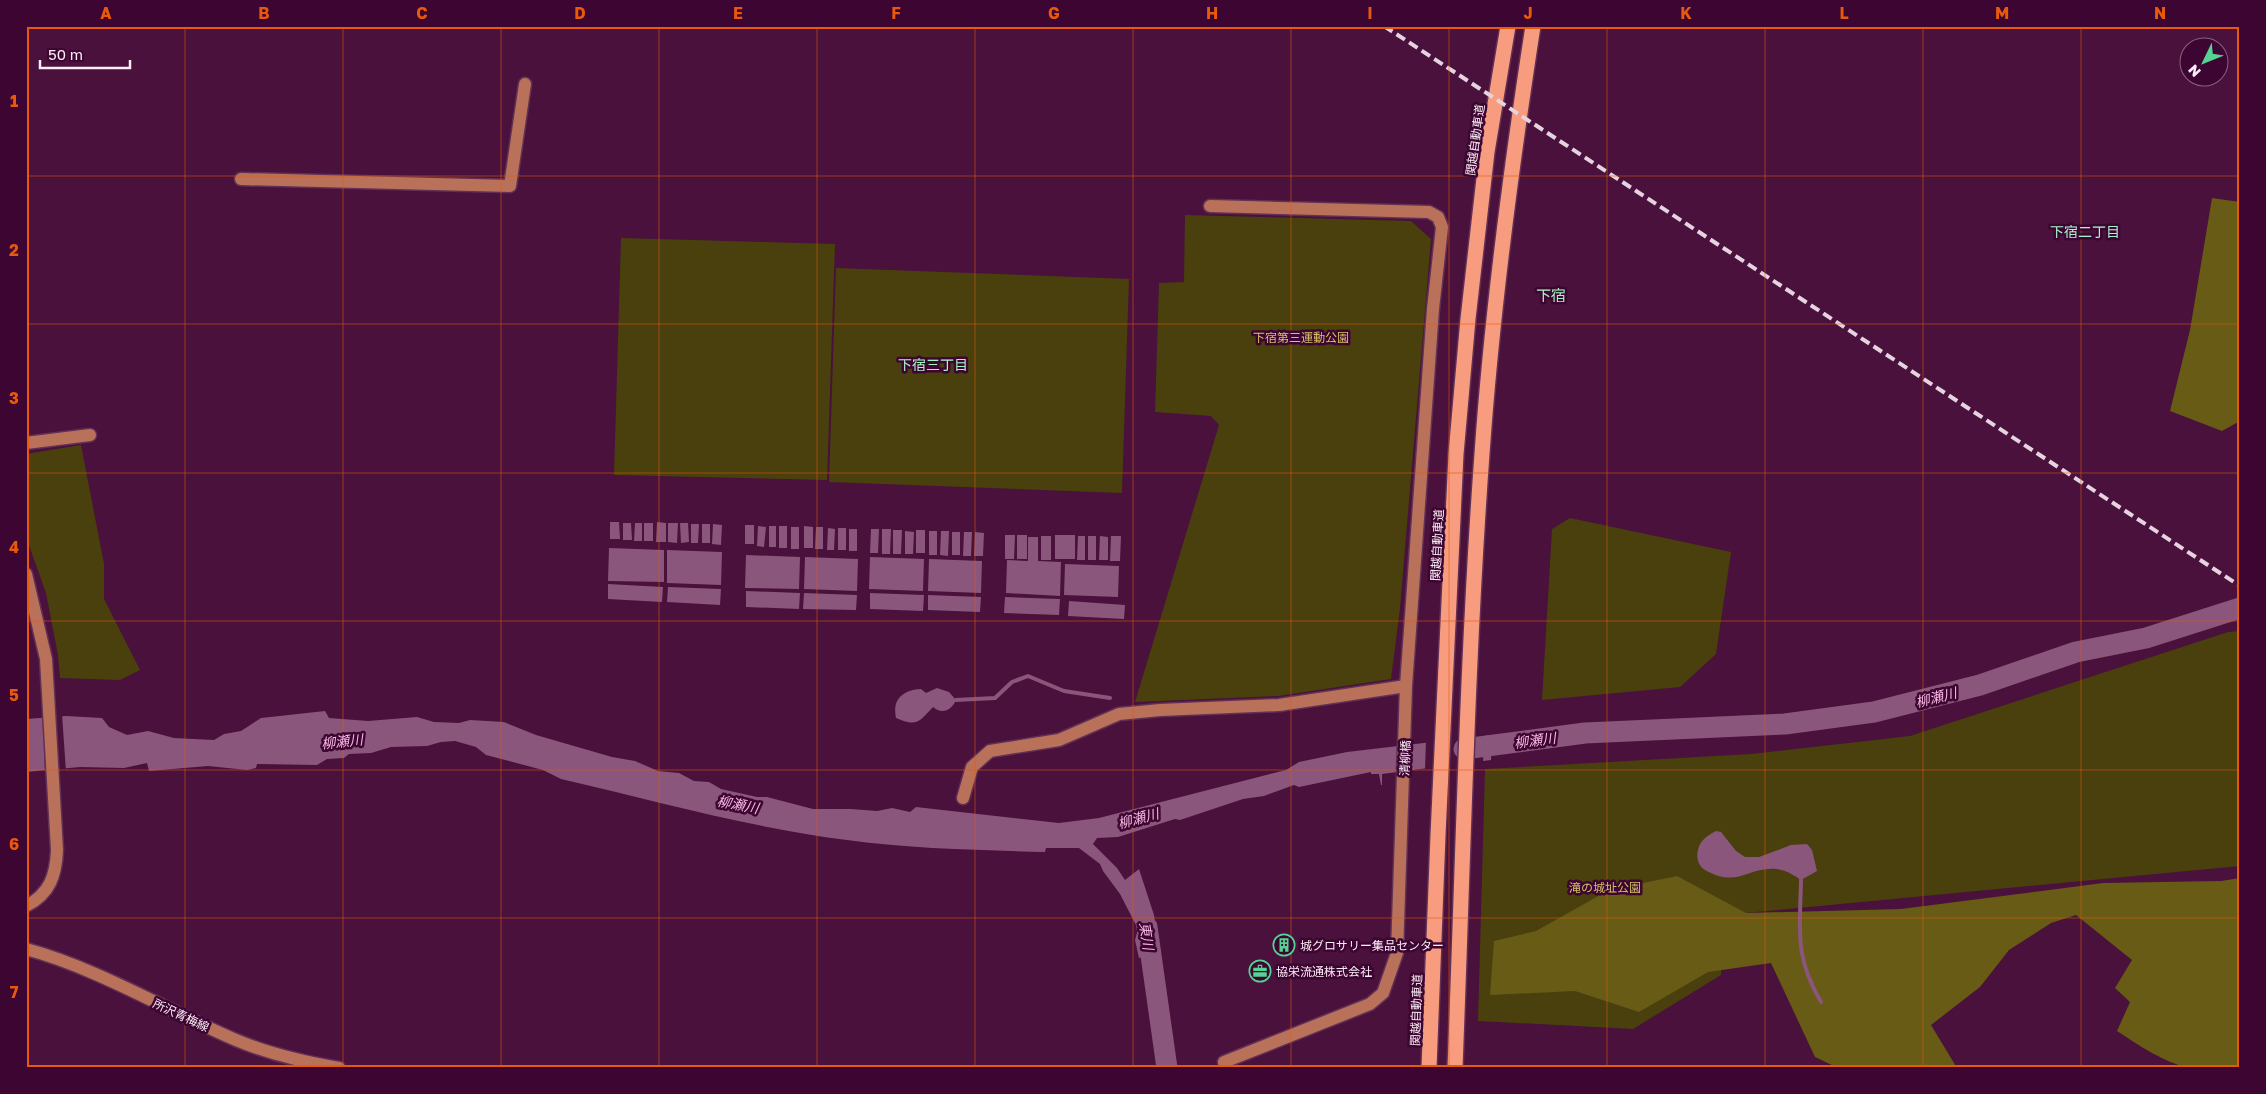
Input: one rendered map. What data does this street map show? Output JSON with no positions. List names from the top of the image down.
{
  "streets": {
    "highway": ["関越自動車道"],
    "street": ["清柳橋", "所沢青梅線"]
  },
  "districts": ["下宿二丁目", "下宿", "下宿三丁目"],
  "water": ["柳瀬川", "東川"],
  "parks": ["下宿第三運動公園", "滝の城址公園"],
  "places": {
    "building": ["城グロサリー集品センター"],
    "office": ["協栄流通株式会社"]
  },
  "scale_bar": "50 m",
  "north": "bottom left",
  "grid": {
    "columns": [
      "A",
      "B",
      "C",
      "D",
      "E",
      "F",
      "G",
      "H",
      "I",
      "J",
      "K",
      "L",
      "M",
      "N"
    ],
    "rows": [
      "1",
      "2",
      "3",
      "4",
      "5",
      "6",
      "7"
    ]
  }
}
